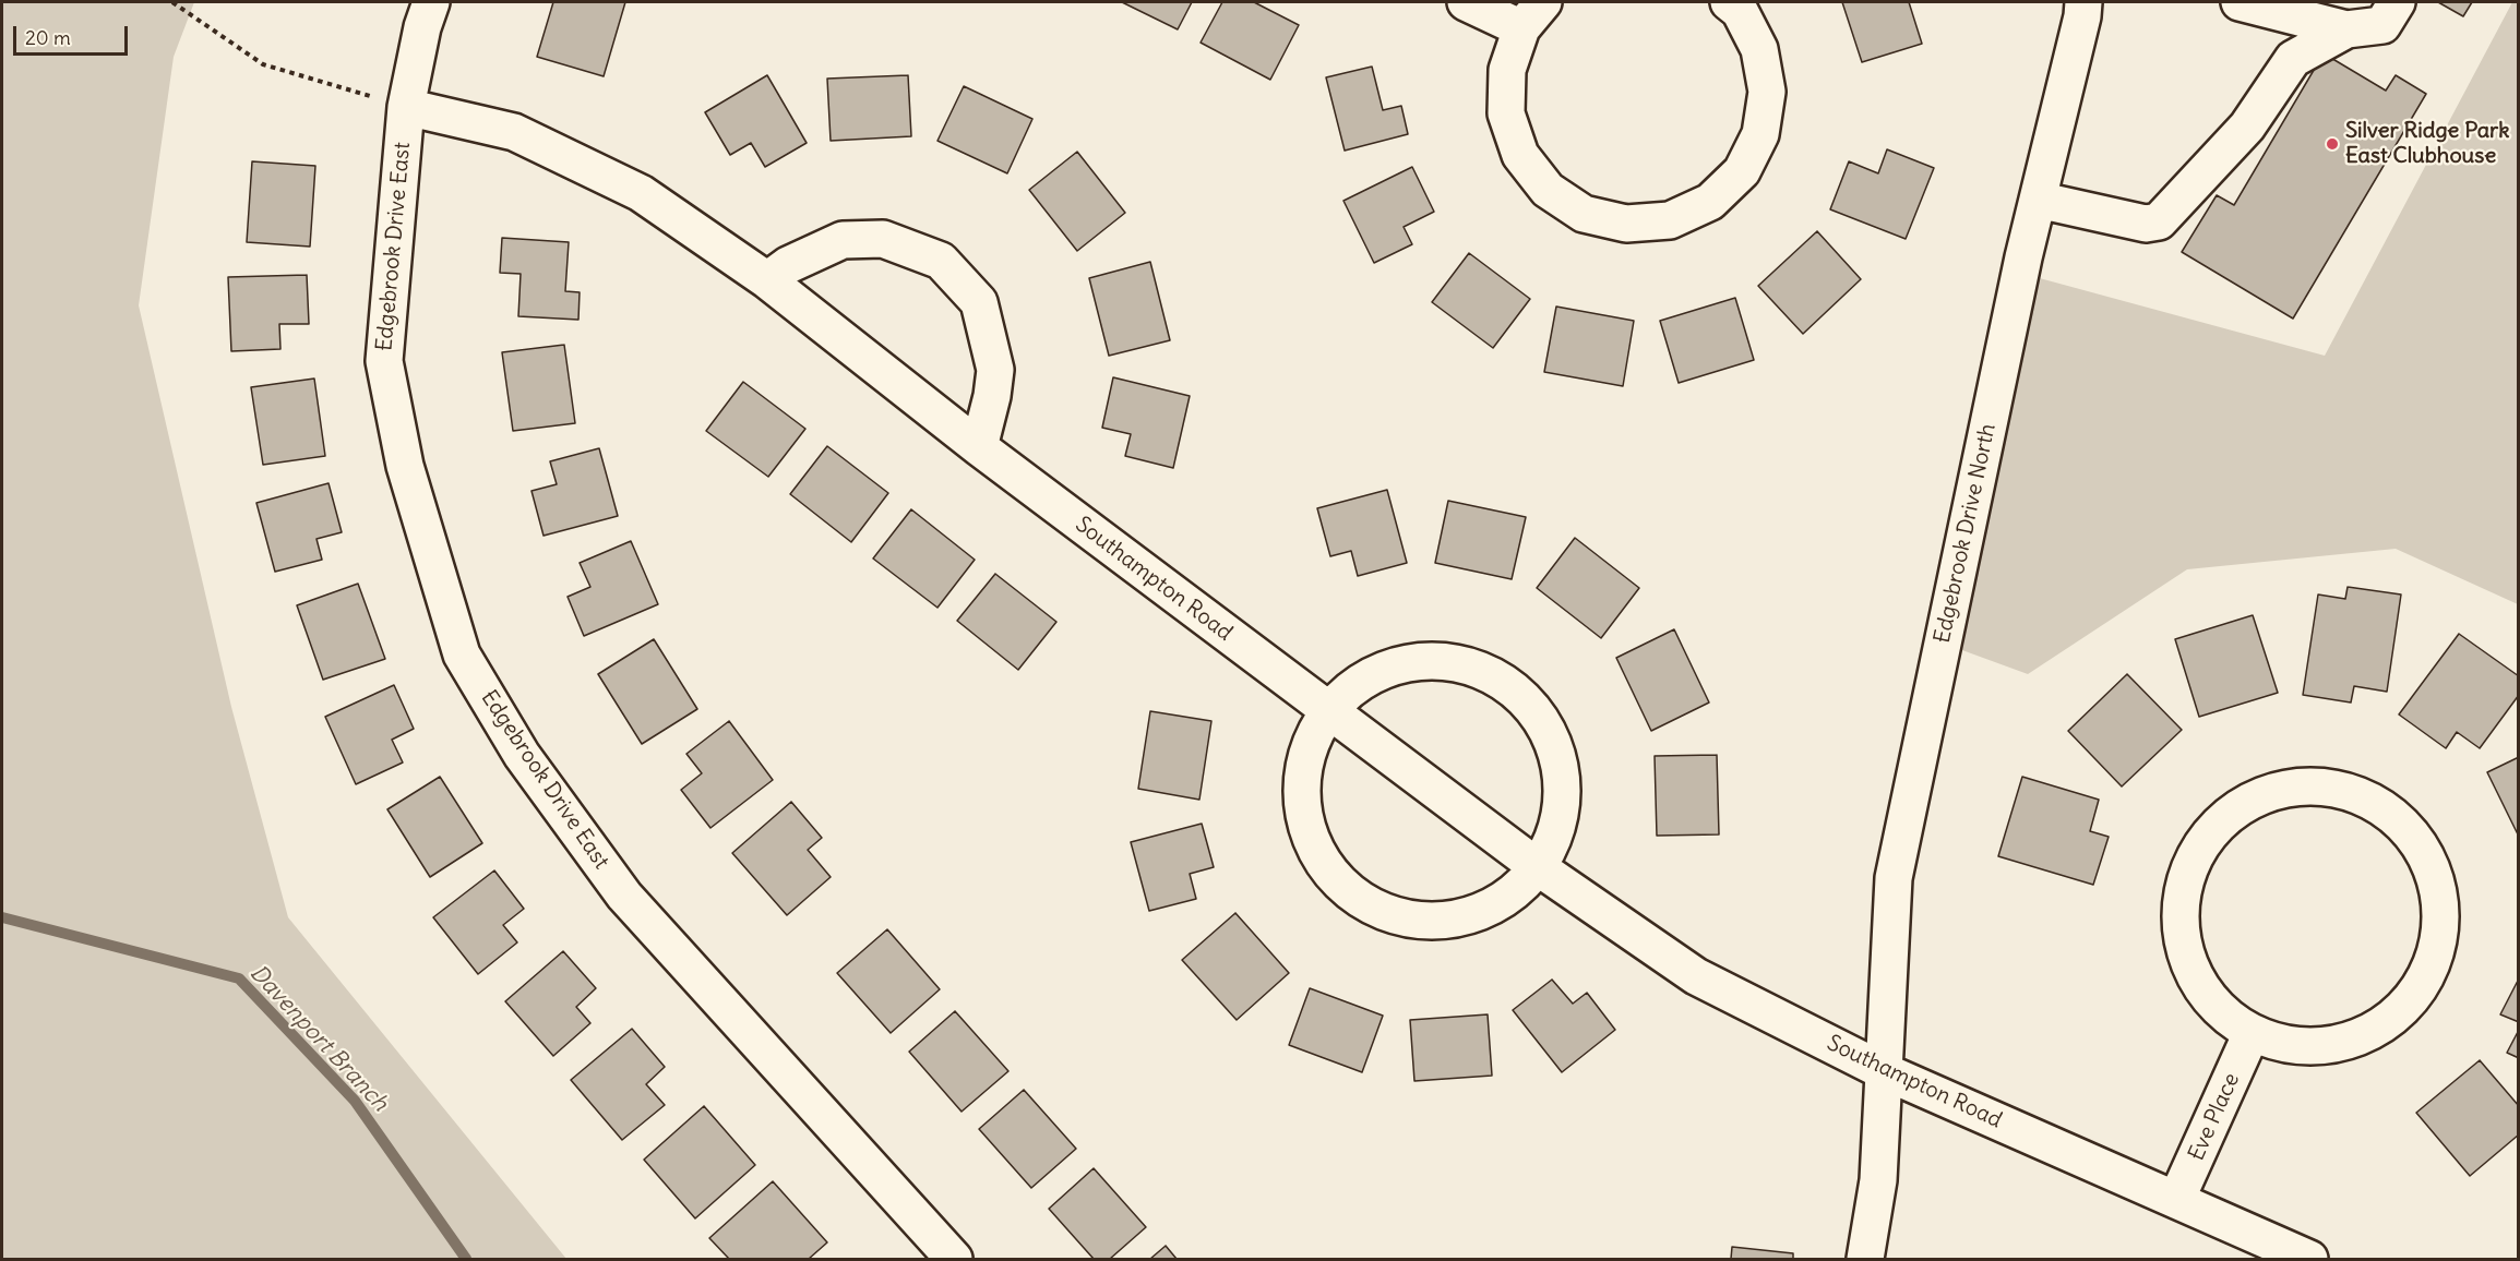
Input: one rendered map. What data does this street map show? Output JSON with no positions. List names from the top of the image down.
{
  "streets": {
    "street": [
      "Edgebrook Drive East",
      "Edgebrook Drive North",
      "Southampton Road",
      "Eve Place"
    ]
  },
  "crossings": [
    ["Edgebrook Drive East", "Southampton Road"],
    ["Edgebrook Drive North", "Southampton Road"],
    ["Southampton Road", "Eve Place"]
  ],
  "water": ["Davenport Branch"],
  "places": ["Silver Ridge Park East Clubhouse"],
  "scale_bar": "20 m"
}
